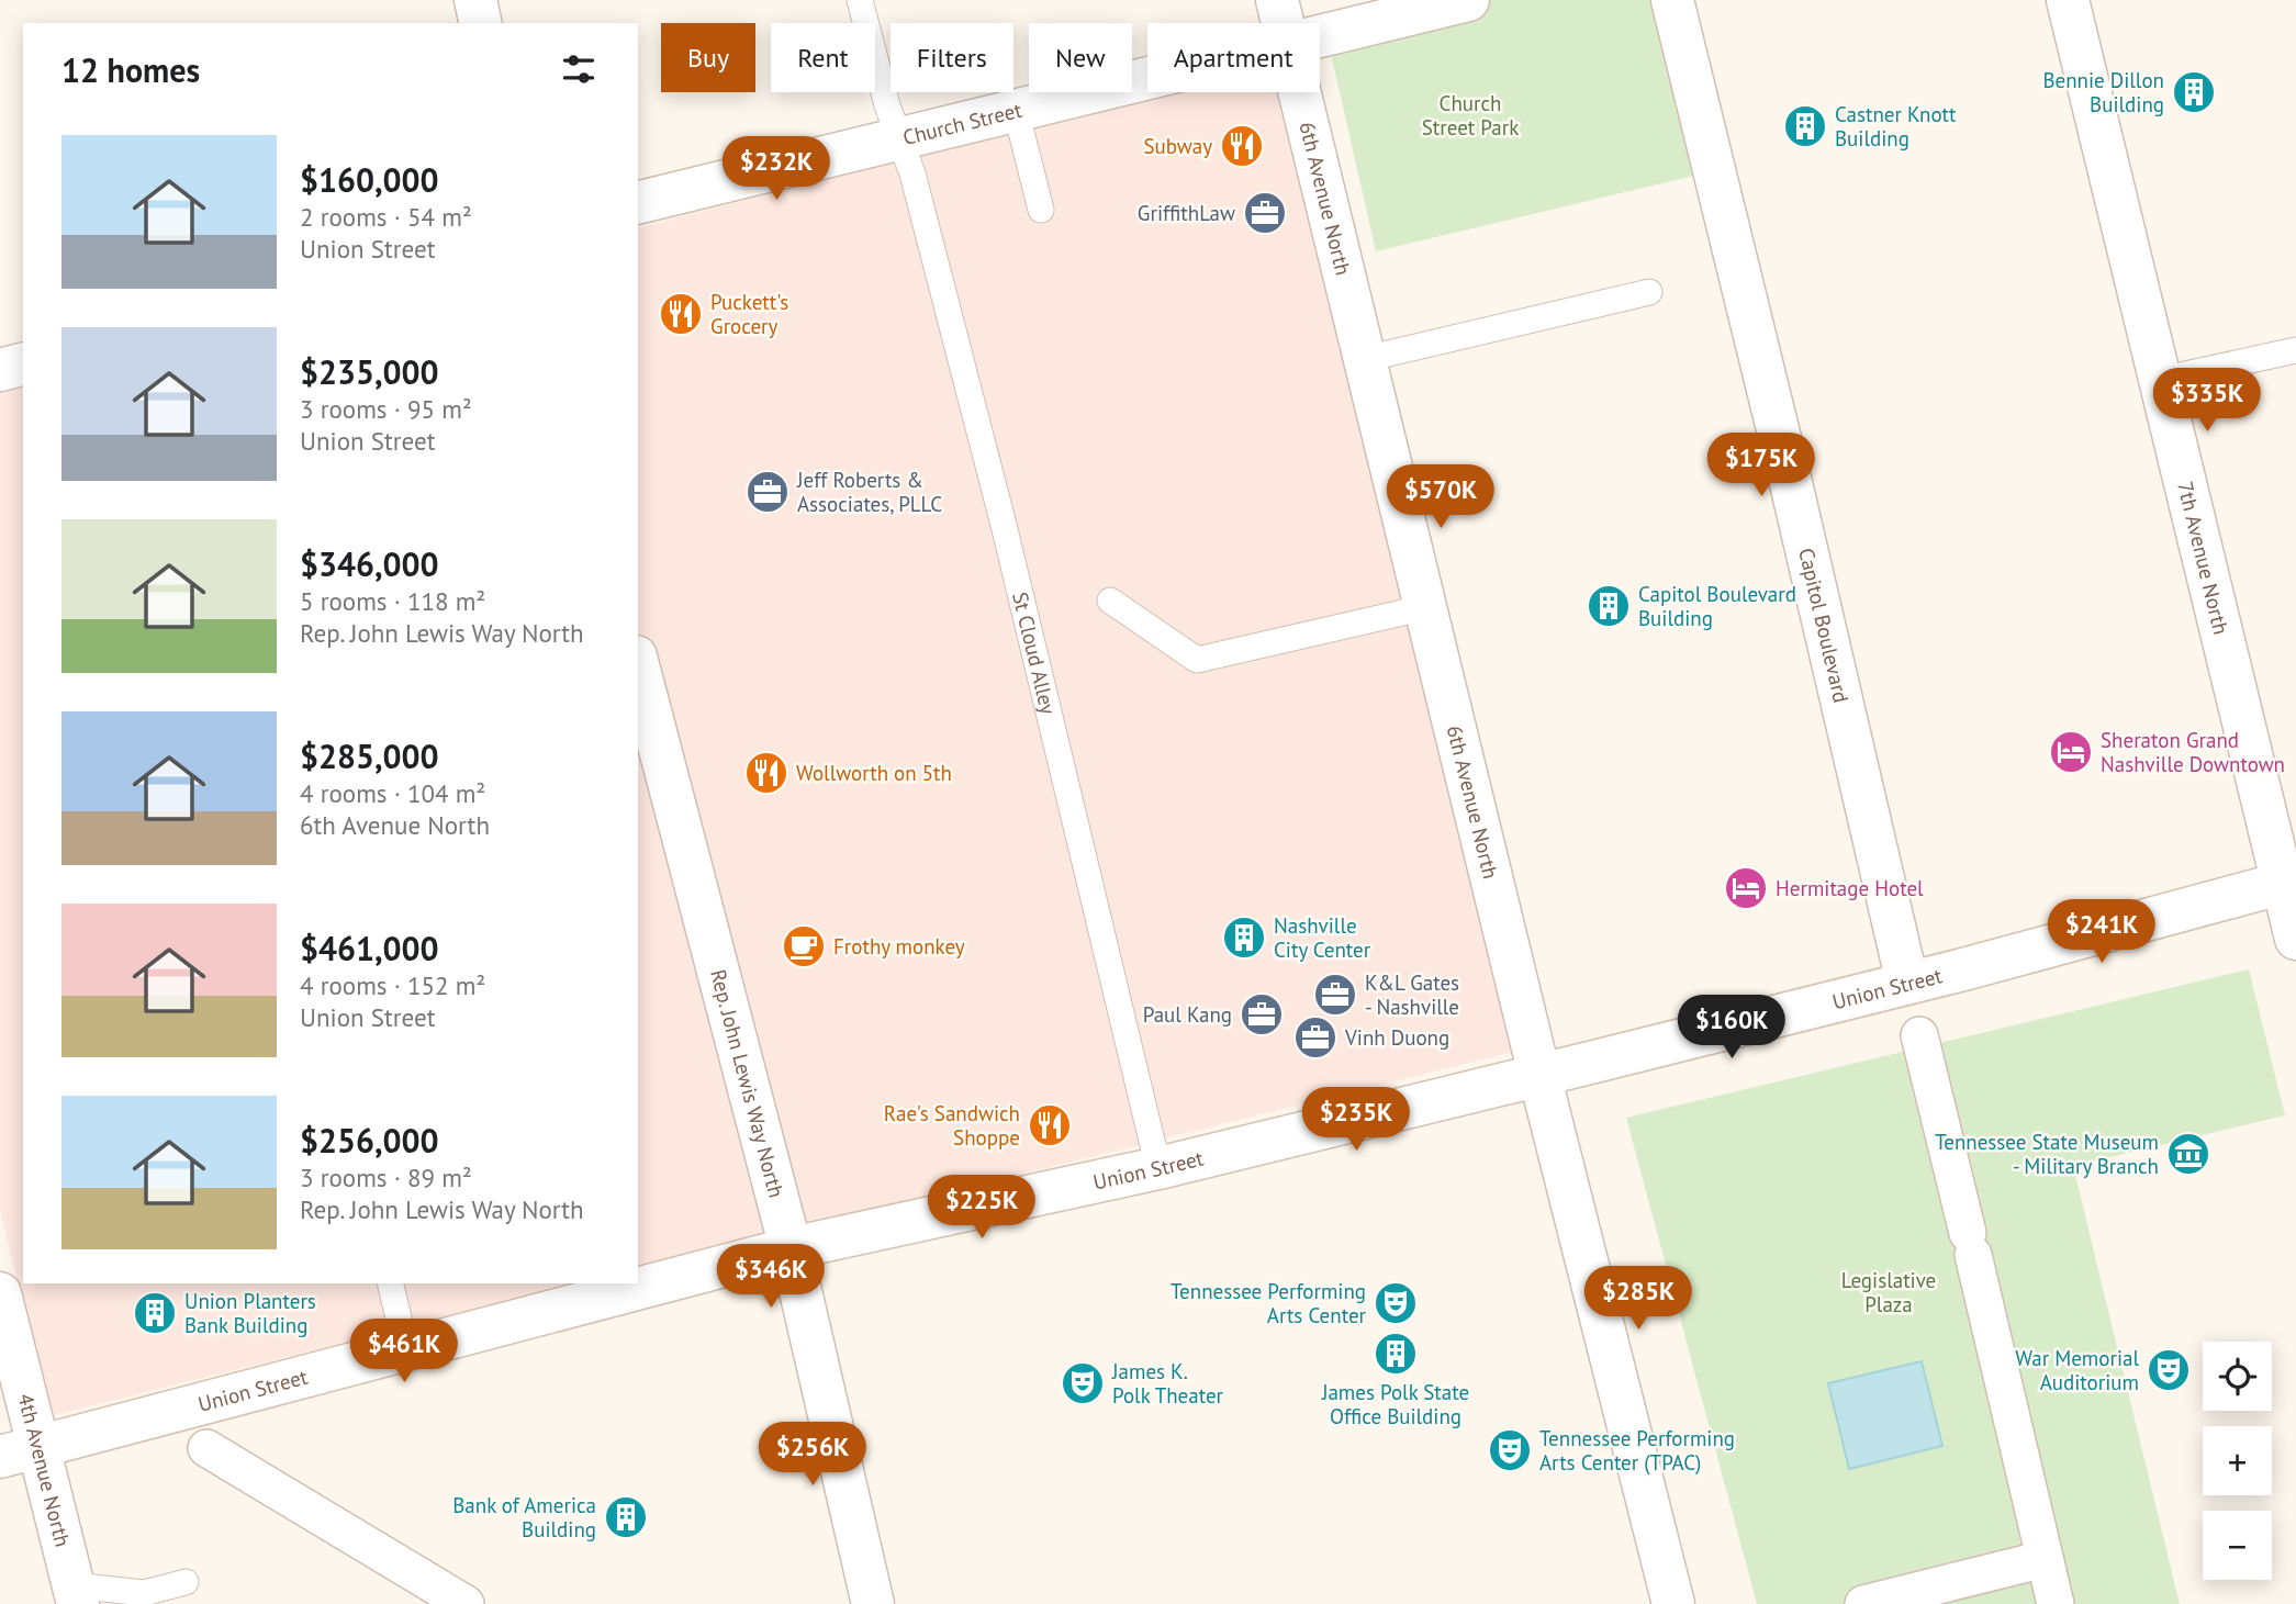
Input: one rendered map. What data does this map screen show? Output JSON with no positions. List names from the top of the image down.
{
  "streets": {
    "street": [
      "Church Street",
      "6th Avenue North",
      "7th Avenue North",
      "Capitol Boulevard",
      "Union Street",
      "Rep. John Lewis Way North",
      "4th Avenue North"
    ],
    "lane": ["St Cloud Alley"]
  },
  "crossings": [
    ["Church Street", "St Cloud Alley"],
    ["6th Avenue North", "Union Street"],
    ["7th Avenue North", "Union Street"],
    ["Capitol Boulevard", "Union Street"],
    ["St Cloud Alley", "Union Street"],
    ["Union Street", "Rep. John Lewis Way North"],
    ["Union Street", "4th Avenue North"]
  ],
  "parks": ["Church Street Park", "Legislative Plaza"],
  "places": {
    "building": [
      "Bennie Dillon Building",
      "Castner Knott Building",
      "Capitol Boulevard Building",
      "Nashville City Center",
      "Union Planters Bank Building",
      "James Polk State Office Building",
      "Bank of America Building"
    ],
    "restaurant": [
      "Subway",
      "Puckett's Grocery",
      "Wollworth on 5th",
      "Rae's Sandwich Shoppe"
    ],
    "office": [
      "GriffithLaw",
      "Jeff Roberts & Associates, PLLC",
      "K&L Gates - Nashville",
      "Paul Kang",
      "Vinh Duong"
    ],
    "hotel": ["Sheraton Grand Nashville Downtown", "Hermitage Hotel"],
    "cafe": ["Frothy monkey"],
    "museum": ["Tennessee State Museum - Military Branch"],
    "theatre": [
      "Tennessee Performing Arts Center",
      "War Memorial Auditorium",
      "James K. Polk Theater",
      "Tennessee Performing Arts Center (TPAC)"
    ]
  },
  "page": {
    "chip": [
      "Buy",
      "Rent",
      "Filters",
      "New",
      "Apartment"
    ],
    "heading": "12 homes",
    "list": [
      {
        "name": "$160,000",
        "note": "2 rooms · 54 m² · Union Street"
      },
      {
        "name": "$235,000",
        "note": "3 rooms · 95 m² · Union Street"
      },
      {
        "name": "$346,000",
        "note": "5 rooms · 118 m² · Rep. John Lewis Way North"
      },
      {
        "name": "$285,000",
        "note": "4 rooms · 104 m² · 6th Avenue North"
      },
      {
        "name": "$461,000",
        "note": "4 rooms · 152 m² · Union Street"
      },
      {
        "name": "$256,000",
        "note": "3 rooms · 89 m² · Rep. John Lewis Way North"
      }
    ],
    "price": [
      "$232K",
      "$335K",
      "$175K",
      "$570K",
      "$241K",
      "$160K",
      "$235K",
      "$225K",
      "$346K",
      "$285K",
      "$461K",
      "$256K"
    ],
    "map_buttons": ["+", "−"]
  }
}
